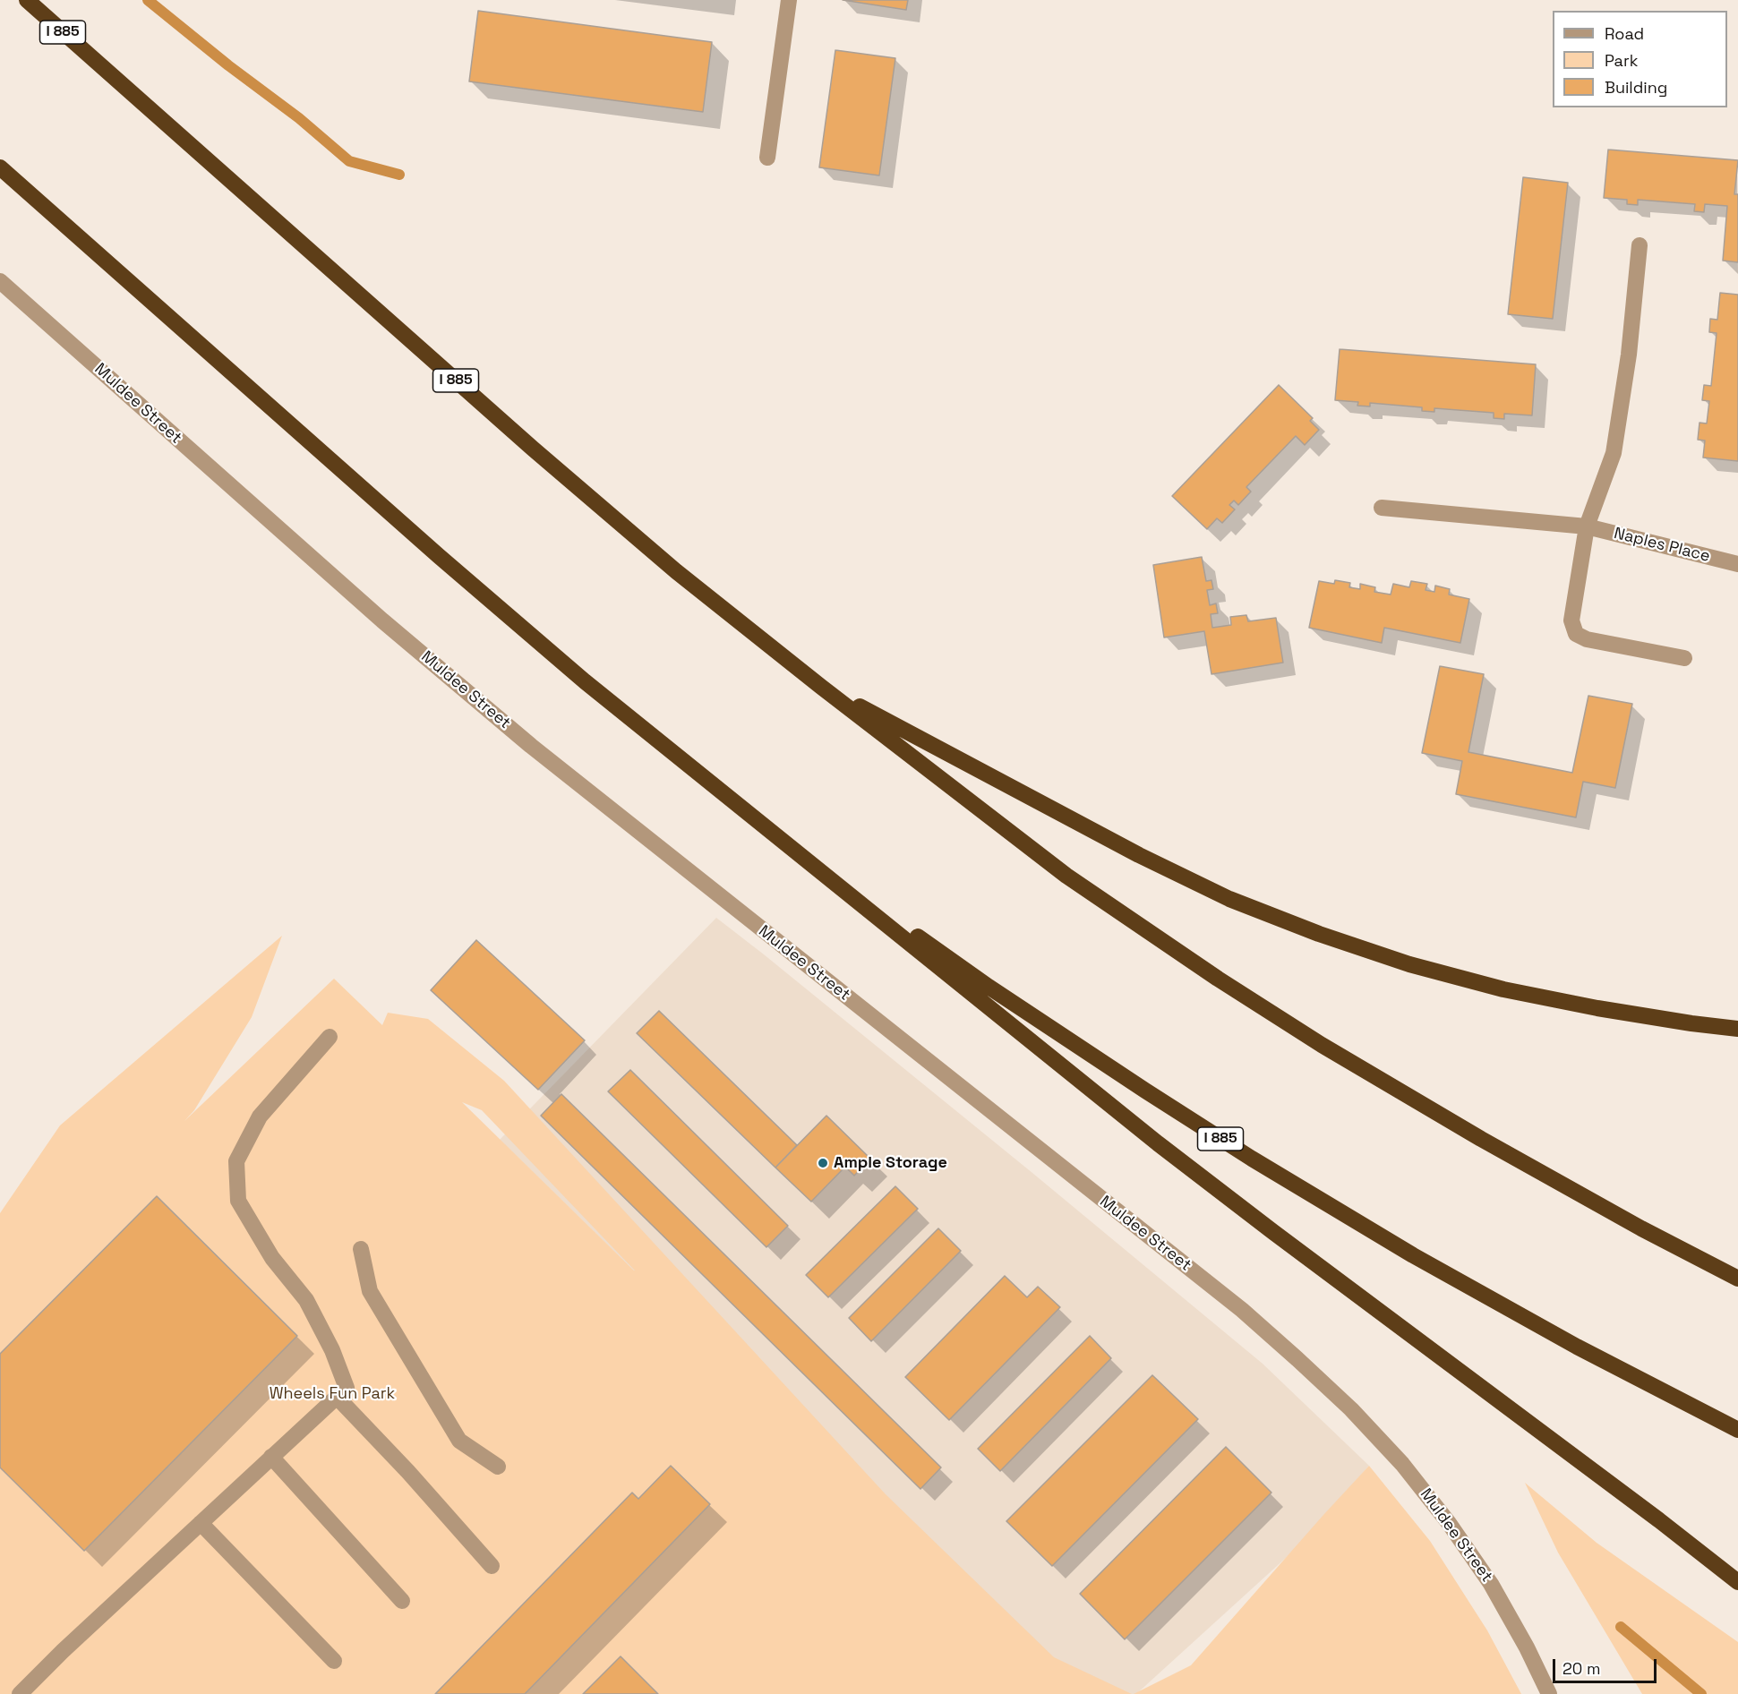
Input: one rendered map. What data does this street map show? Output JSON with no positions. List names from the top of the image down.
{
  "streets": {
    "highway": ["I 885"],
    "street": ["Muldee Street", "Naples Place"]
  },
  "parks": ["Wheels Fun Park"],
  "places": ["Ample Storage"],
  "legend": ["Road", "Park", "Building"],
  "scale_bar": "20 m"
}
